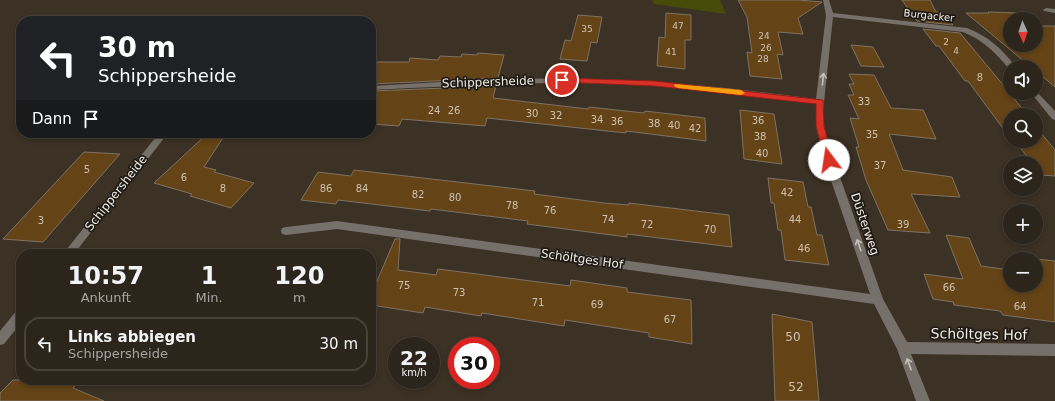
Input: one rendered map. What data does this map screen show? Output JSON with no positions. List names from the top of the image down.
{
  "streets": {
    "street": [
      "Burgacker",
      "Schippersheide",
      "Düsterweg",
      "Schöltges Hof"
    ]
  },
  "crossings": [
    ["Burgacker", "Düsterweg"],
    ["Schippersheide", "Düsterweg"],
    ["Düsterweg", "Schöltges Hof"]
  ],
  "one_way": ["Düsterweg"],
  "house_numbers": [
    "47",
    "35",
    "24",
    "2",
    "26",
    "4",
    "41",
    "28",
    "8",
    "33",
    "24",
    "26",
    "30",
    "32",
    "34",
    "36",
    "36",
    "38",
    "40",
    "42",
    "35",
    "38",
    "40",
    "37",
    "5",
    "6",
    "8",
    "86",
    "84",
    "42",
    "82",
    "80",
    "78",
    "76",
    "74",
    "44",
    "3",
    "72",
    "39",
    "70",
    "46",
    "75",
    "66",
    "73",
    "71",
    "69",
    "64",
    "67",
    "50",
    "52"
  ],
  "north": "bottom",
  "page": {
    "map_buttons": ["+", "−"],
    "turn": ["30 m", "Schippersheide"],
    "then": "Dann",
    "eta": [
      "10:57",
      "Ankunft",
      "1",
      "Min.",
      "120",
      "m"
    ],
    "list": [
      {
        "name": "Links abbiegen",
        "note": "Schippersheide",
        "value": "30 m"
      }
    ],
    "speed": "22 km/h",
    "limit": "30"
  }
}
